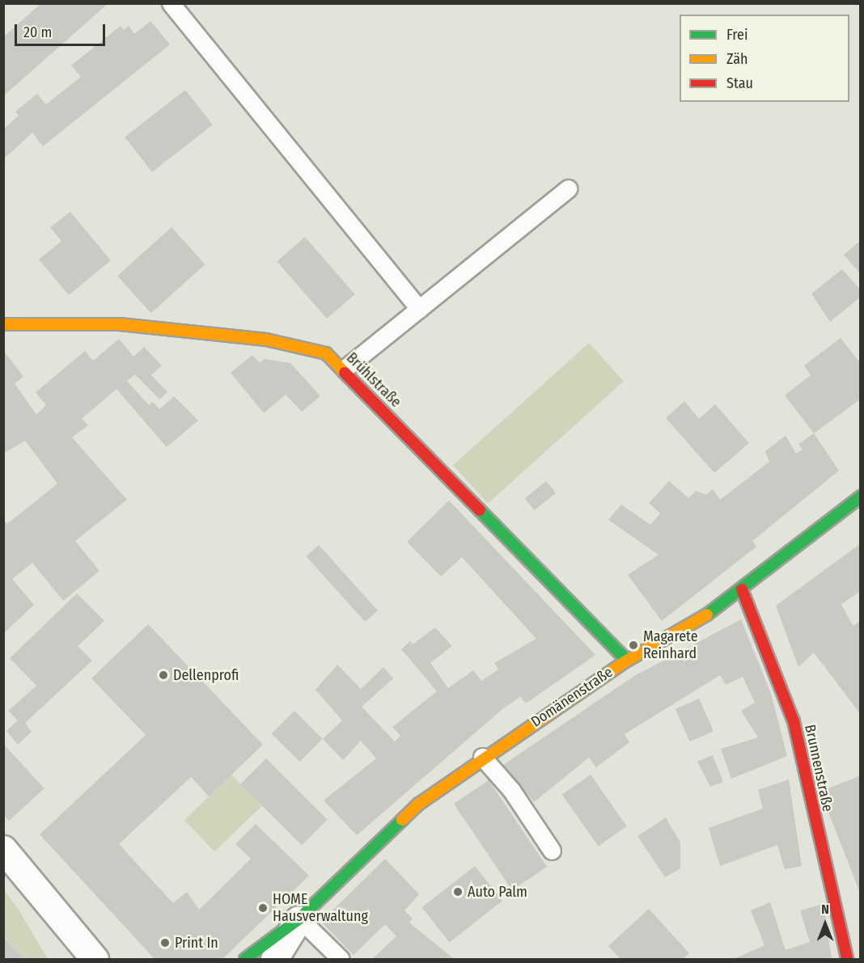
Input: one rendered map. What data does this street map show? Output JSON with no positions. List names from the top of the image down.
{
  "streets": {
    "street": ["Brühlstraße", "Domänenstraße", "Brunnenstraße"]
  },
  "crossings": [
    ["Brühlstraße", "Domänenstraße"],
    ["Domänenstraße", "Brunnenstraße"]
  ],
  "places": [
    "Magarete Reinhard",
    "Dellenprofi",
    "Auto Palm",
    "HOME Hausverwaltung",
    "Print In"
  ],
  "legend": ["Frei", "Zäh", "Stau"],
  "scale_bar": "20 m",
  "north": "top"
}
